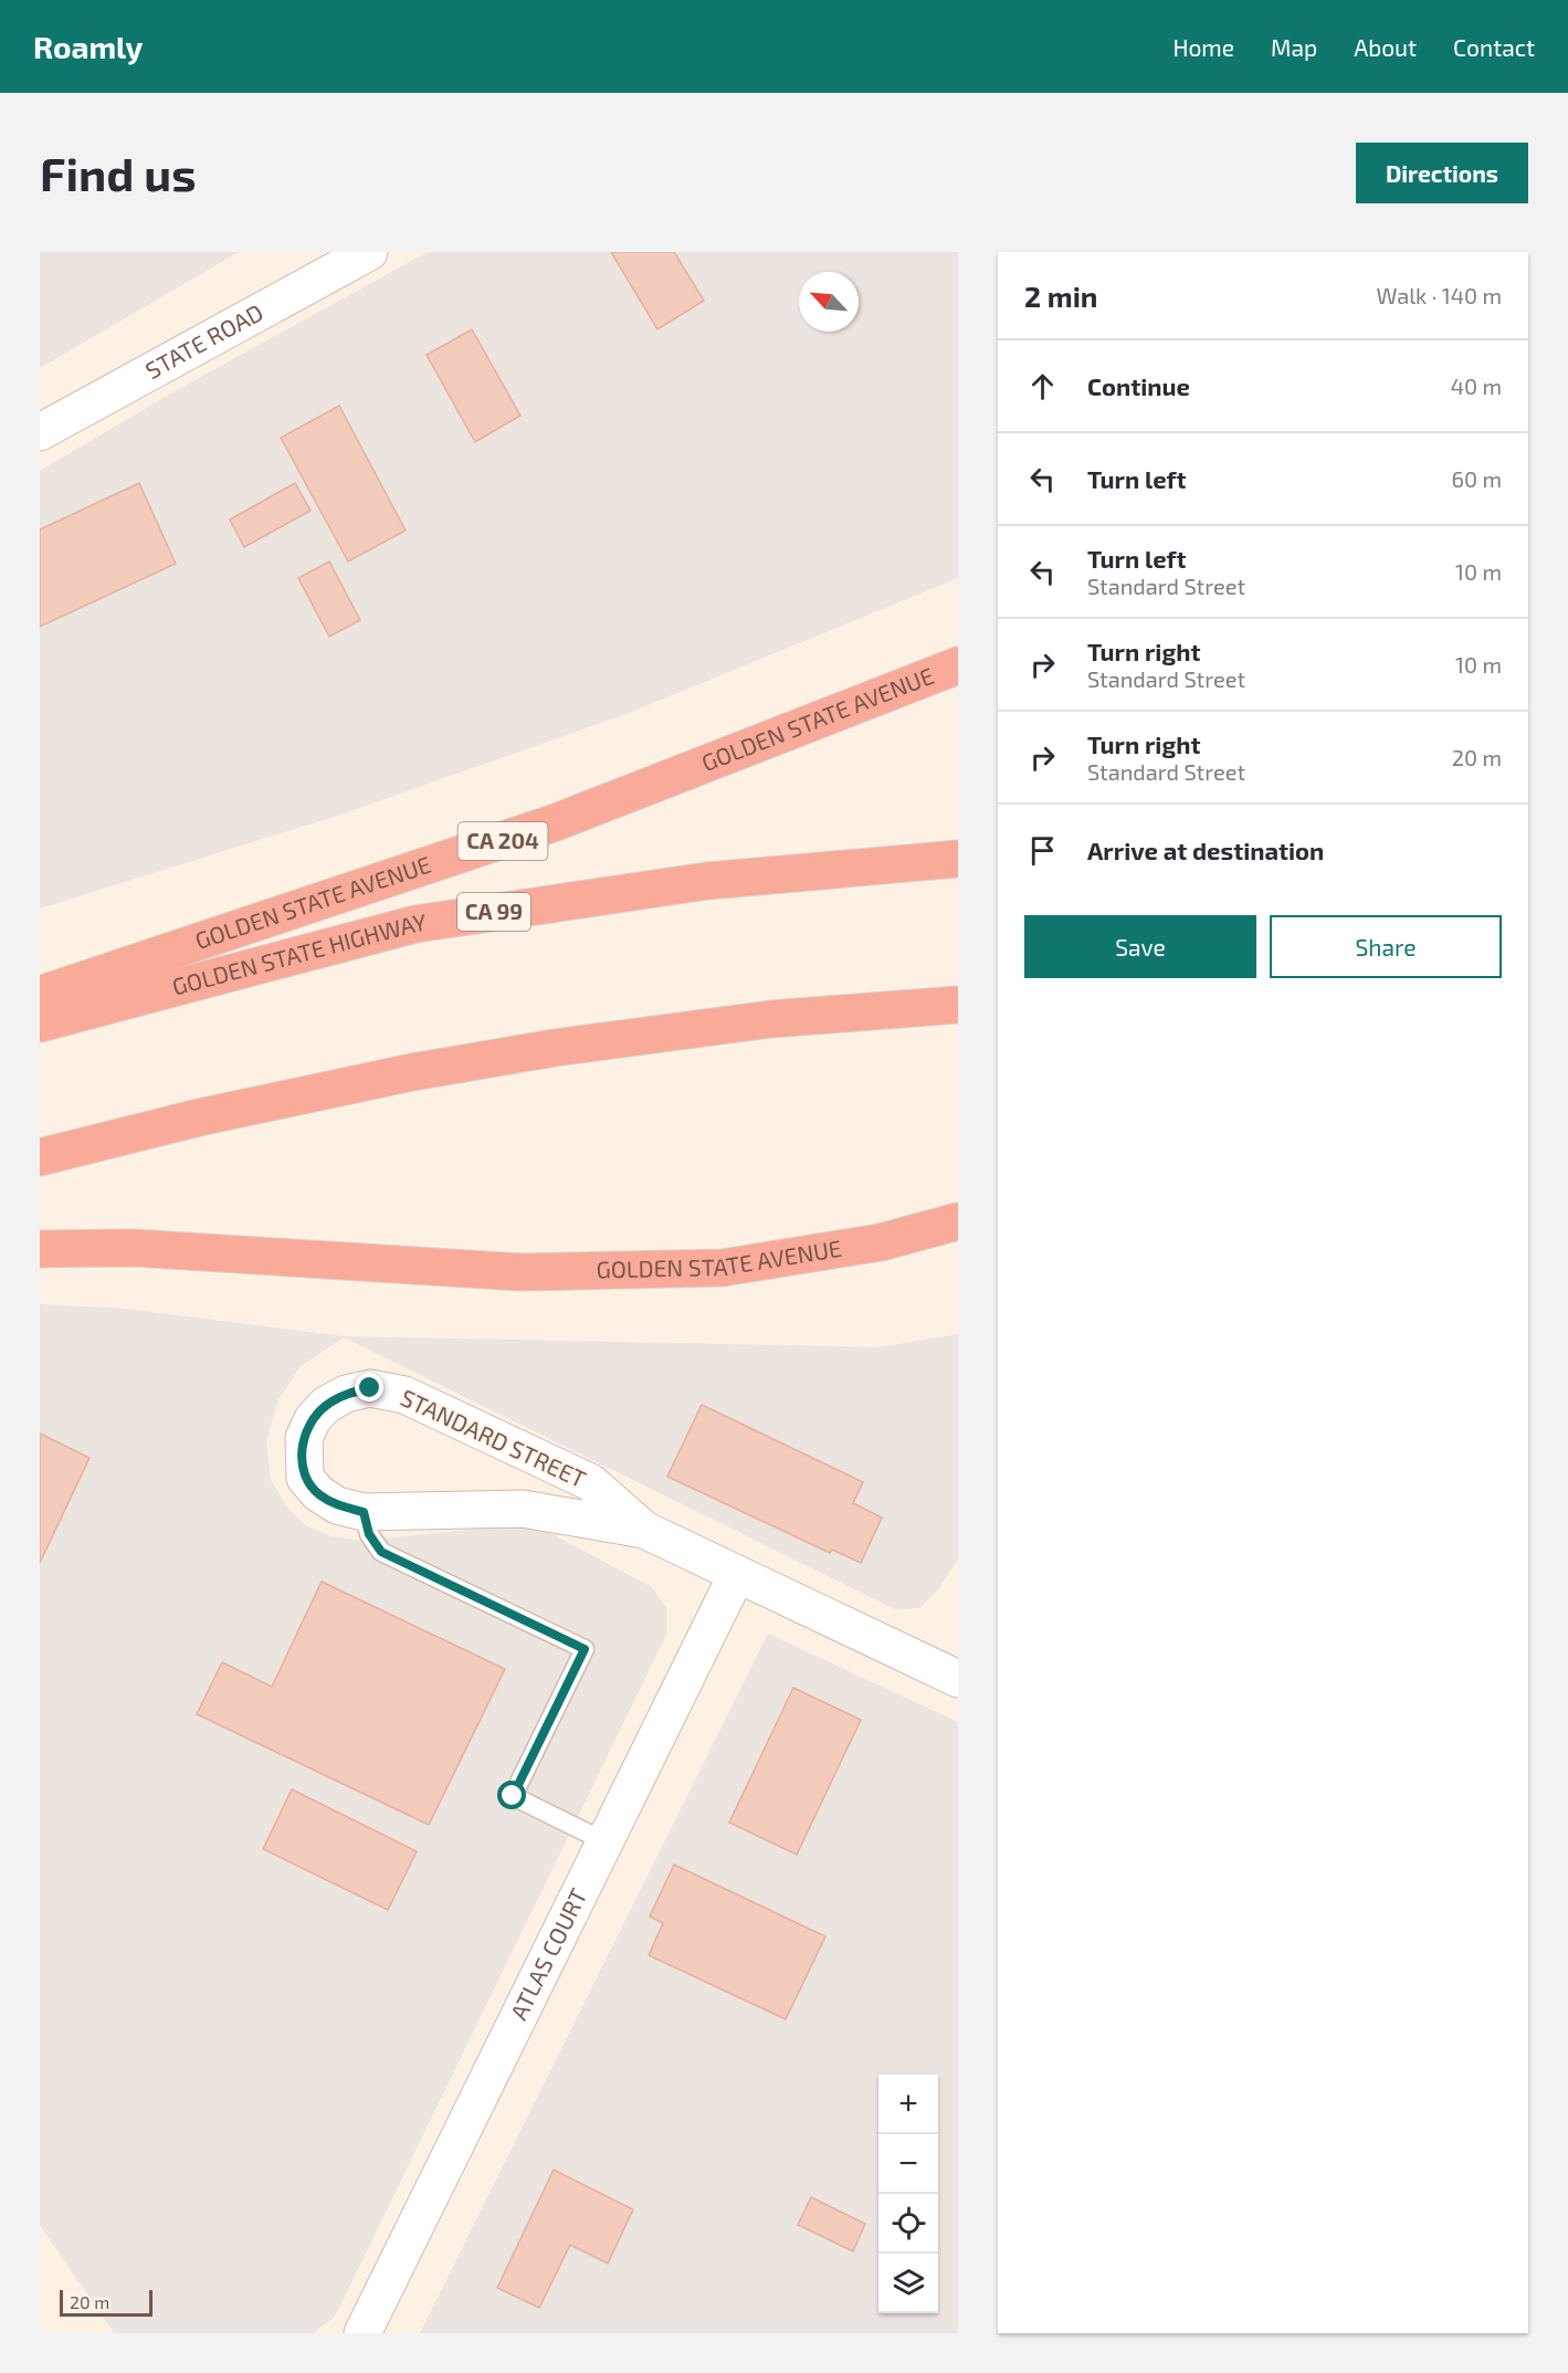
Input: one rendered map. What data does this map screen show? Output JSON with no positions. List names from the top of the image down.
{
  "streets": {
    "highway": [
      "GOLDEN STATE AVENUE",
      "CA 204",
      "CA 99",
      "GOLDEN STATE HIGHWAY"
    ],
    "street": ["STATE ROAD", "STANDARD STREET", "ATLAS COURT"]
  },
  "crossings": [
    ["STANDARD STREET", "ATLAS COURT"]
  ],
  "scale_bar": "20 m",
  "north": "top left",
  "page": {
    "header": "Roamly",
    "nav": [
      "Home",
      "Map",
      "About",
      "Contact"
    ],
    "buttons": [
      "Directions",
      ["Save", "Share"]
    ],
    "title": "Find us",
    "heading": ["2 min", "Walk · 140 m"],
    "list": [
      ["Continue", "40 m"],
      ["Turn left", "60 m"],
      ["Turn left", "Standard Street", "10 m"],
      ["Turn right", "Standard Street", "10 m"],
      ["Turn right", "Standard Street", "20 m"],
      "Arrive at destination"
    ],
    "map_buttons": ["+", "−"],
    "scale": "20 m"
  }
}
